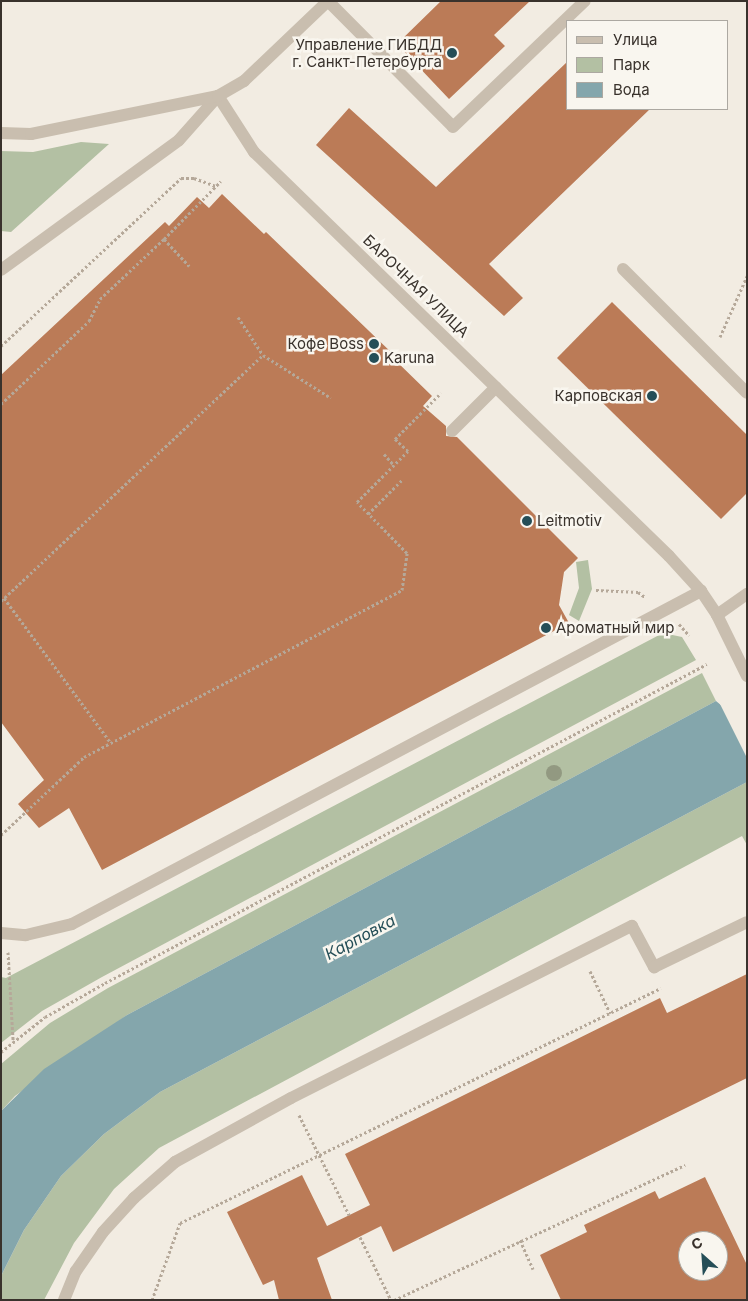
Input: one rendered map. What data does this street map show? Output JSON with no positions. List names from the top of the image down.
{
  "streets": {
    "street": ["БАРОЧНАЯ УЛИЦА"]
  },
  "water": ["Карповка"],
  "places": [
    "Управление ГИБДД г. Санкт-Петербурга",
    "Кофе Boss",
    "Karuna",
    "Карповская",
    "Leitmotiv",
    "Ароматный мир"
  ],
  "legend": ["Улица", "Парк", "Вода"],
  "north": "top left"
}
